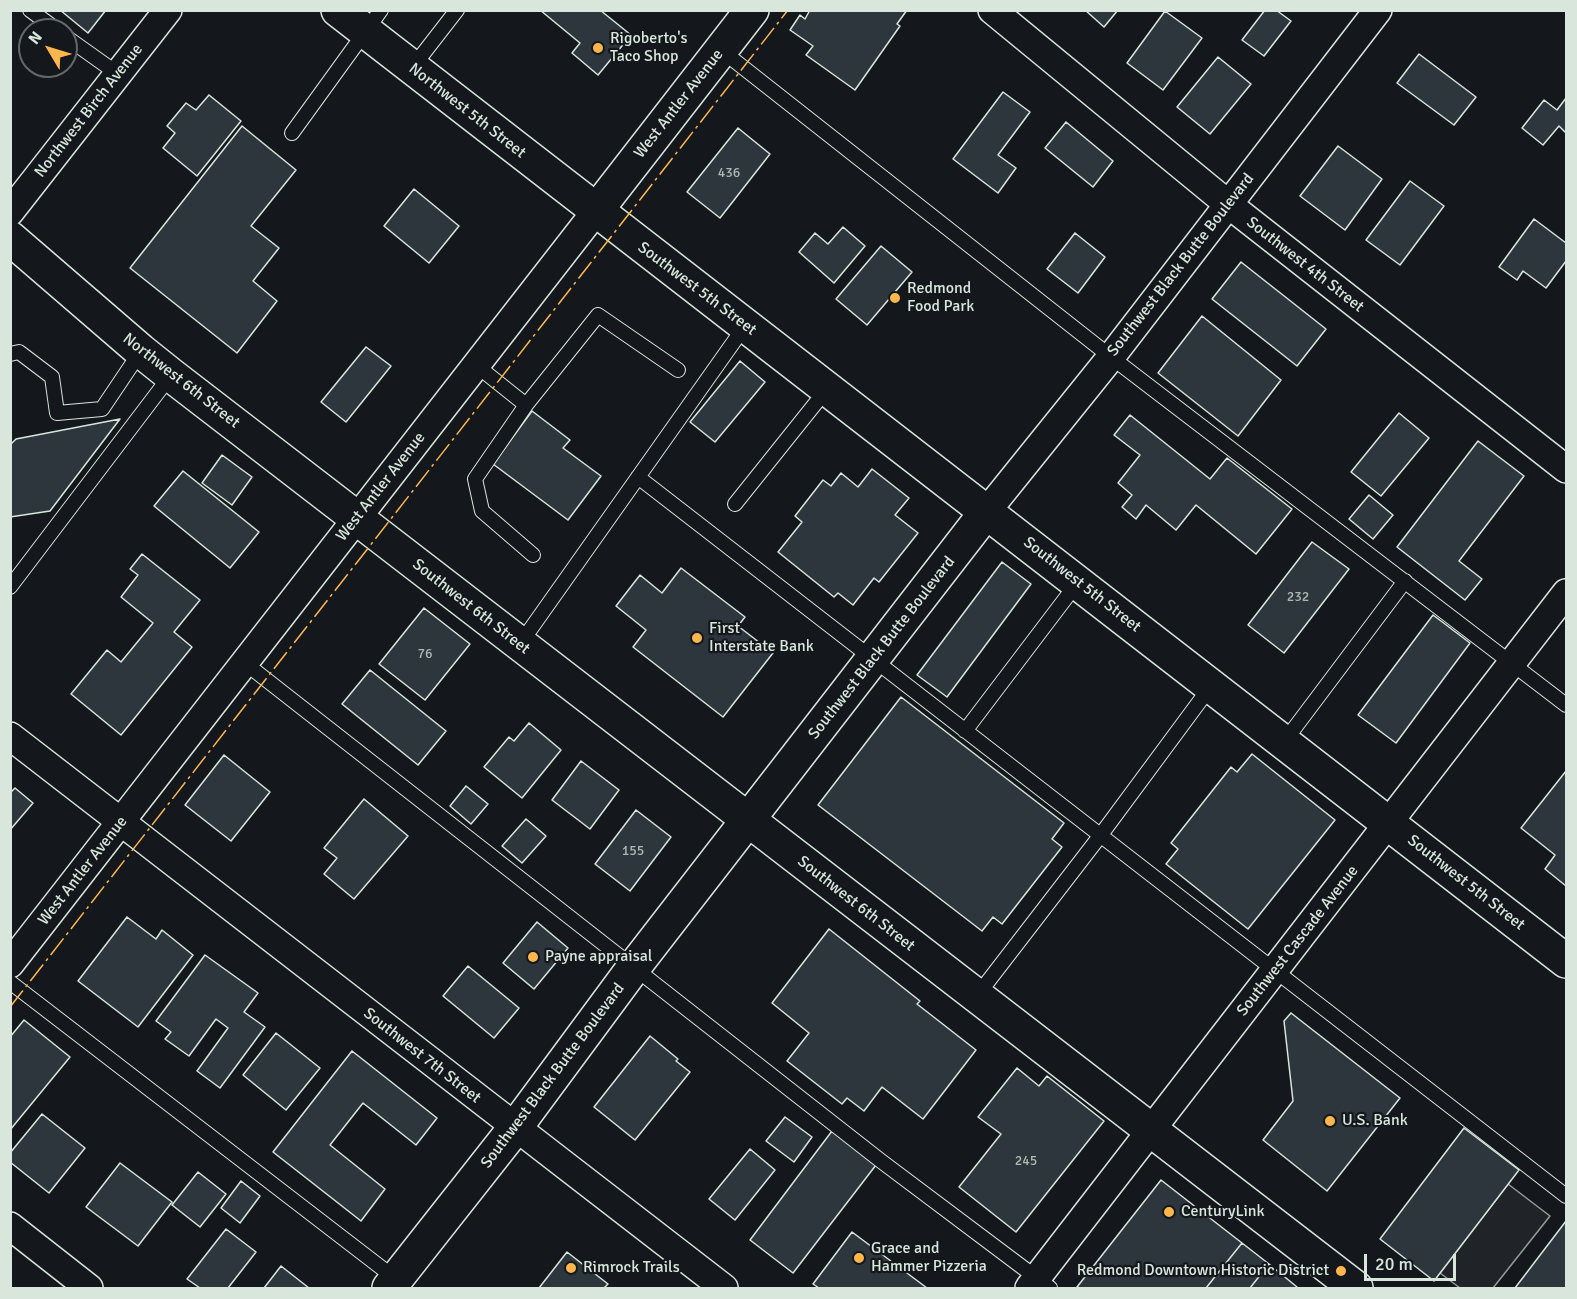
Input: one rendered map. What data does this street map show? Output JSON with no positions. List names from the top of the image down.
{
  "streets": {
    "main road": [
      "West Antler Avenue",
      "Northwest 5th Street",
      "Southwest Black Butte Boulevard",
      "Southwest 5th Street",
      "Northwest 6th Street",
      "Southwest 6th Street"
    ],
    "street": [
      "Northwest Birch Avenue",
      "Southwest 4th Street",
      "Southwest Cascade Avenue",
      "Southwest 7th Street"
    ]
  },
  "crossings": [
    ["West Antler Avenue", "Northwest 5th Street"],
    ["West Antler Avenue", "Southwest 5th Street"],
    ["West Antler Avenue", "Northwest 6th Street"],
    ["West Antler Avenue", "Southwest 6th Street"],
    ["West Antler Avenue", "Southwest 7th Street"],
    ["Northwest 5th Street", "Southwest 5th Street"],
    ["Southwest Black Butte Boulevard", "Southwest 4th Street"],
    ["Southwest Black Butte Boulevard", "Southwest 5th Street"],
    ["Southwest Black Butte Boulevard", "Southwest 6th Street"],
    ["Southwest Black Butte Boulevard", "Southwest 7th Street"],
    ["Southwest 5th Street", "Southwest Cascade Avenue"],
    ["Northwest 6th Street", "Southwest 6th Street"],
    ["Southwest 6th Street", "Southwest Cascade Avenue"]
  ],
  "places": [
    "Rigoberto's Taco Shop",
    "Redmond Food Park",
    "First Interstate Bank",
    "Payne appraisal",
    "U.S. Bank",
    "CenturyLink",
    "Grace and Hammer Pizzeria",
    "Rimrock Trails",
    "Redmond Downtown Historic District"
  ],
  "house_numbers": [
    "436",
    "232",
    "76",
    "155",
    "245"
  ],
  "scale_bar": "20 m",
  "north": "top left"
}
